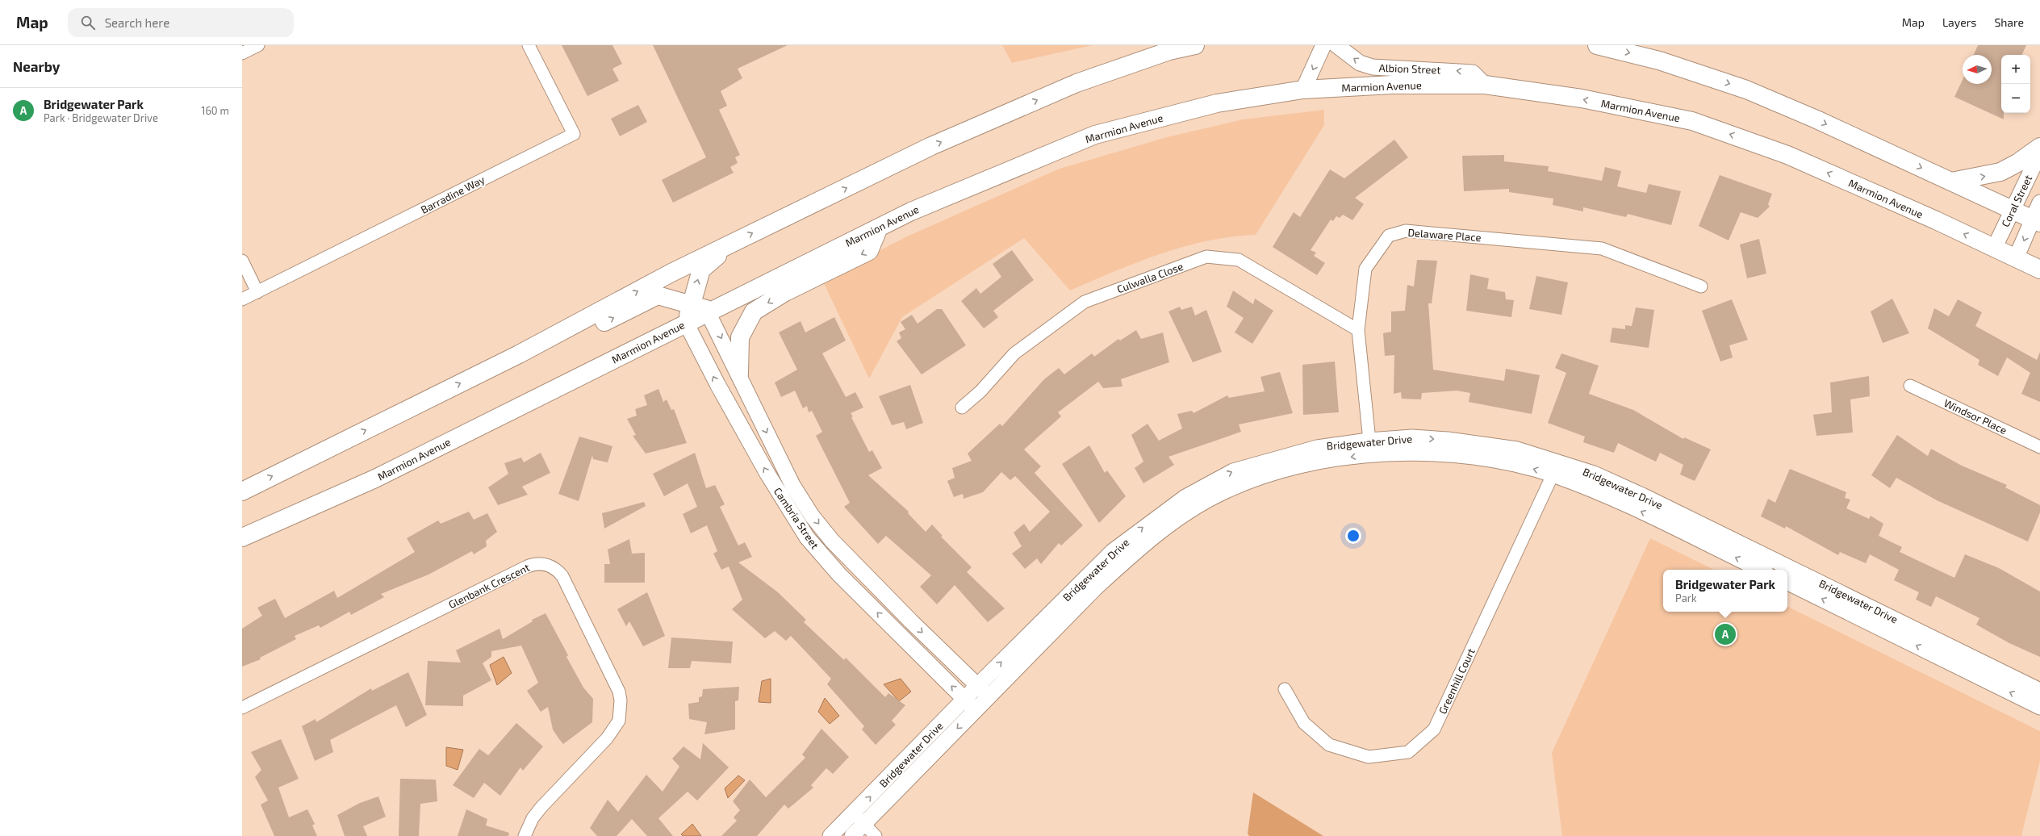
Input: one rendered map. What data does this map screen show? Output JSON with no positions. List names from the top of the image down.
{
  "streets": {
    "highway": ["Marmion Avenue"],
    "street": [
      "Albion Street",
      "Barradine Way",
      "Coral Street",
      "Delaware Place",
      "Culwalla Close",
      "Windsor Place",
      "Bridgewater Drive",
      "Cambria Street",
      "Glenbank Crescent",
      "Greenhill Court"
    ]
  },
  "crossings": [
    ["Albion Street", "Marmion Avenue"],
    ["Marmion Avenue", "Coral Street"],
    ["Marmion Avenue", "Cambria Street"],
    ["Delaware Place", "Culwalla Close"],
    ["Delaware Place", "Bridgewater Drive"],
    ["Bridgewater Drive", "Cambria Street"],
    ["Bridgewater Drive", "Greenhill Court"]
  ],
  "one_way": ["Albion Street"],
  "north": "left",
  "page": {
    "header": "Map",
    "search": "Search here",
    "nav": ["Map", "Layers", "Share"],
    "heading": "Nearby",
    "map_buttons": ["+", "−"],
    "list": [
      {
        "mark": "A",
        "name": "Bridgewater Park",
        "note": "Park · Bridgewater Drive",
        "value": "160 m"
      }
    ],
    "popup": ["Bridgewater Park", "Park"],
    "pins": "A"
  }
}
